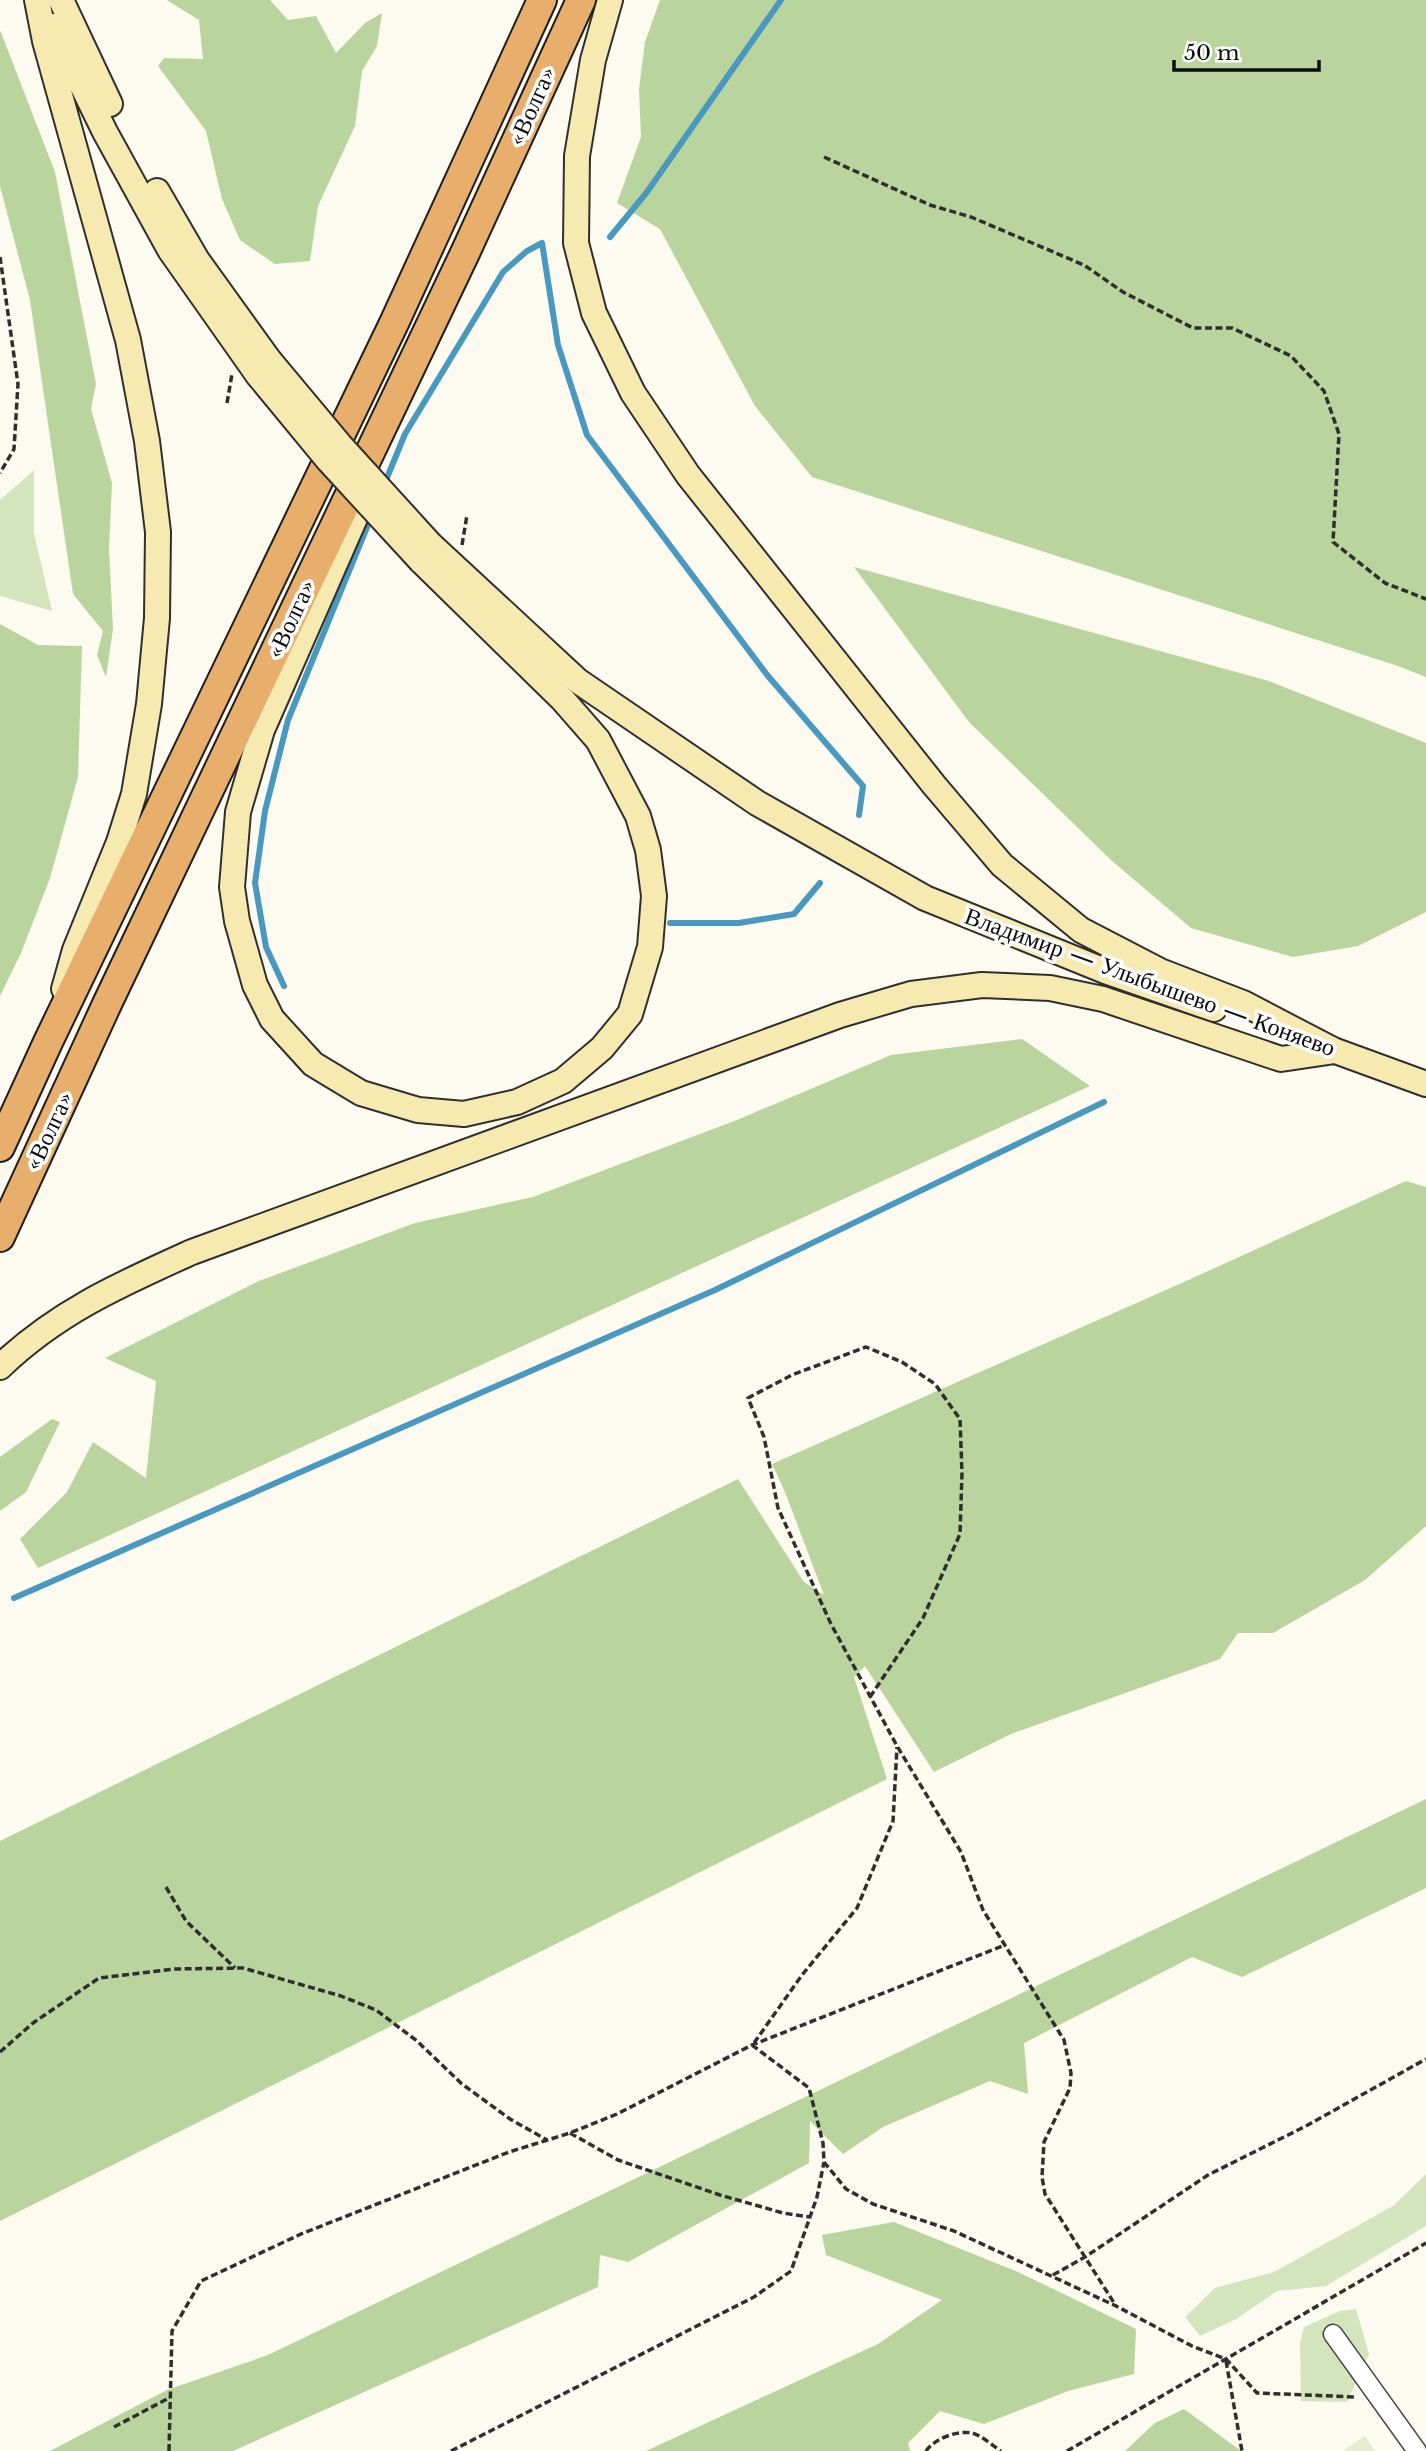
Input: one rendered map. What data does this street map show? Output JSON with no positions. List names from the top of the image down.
{
  "streets": {
    "highway": ["«Волга»"],
    "main road": ["Владимир — Улыбышево — Коняево"]
  },
  "scale_bar": "50 m"
}
